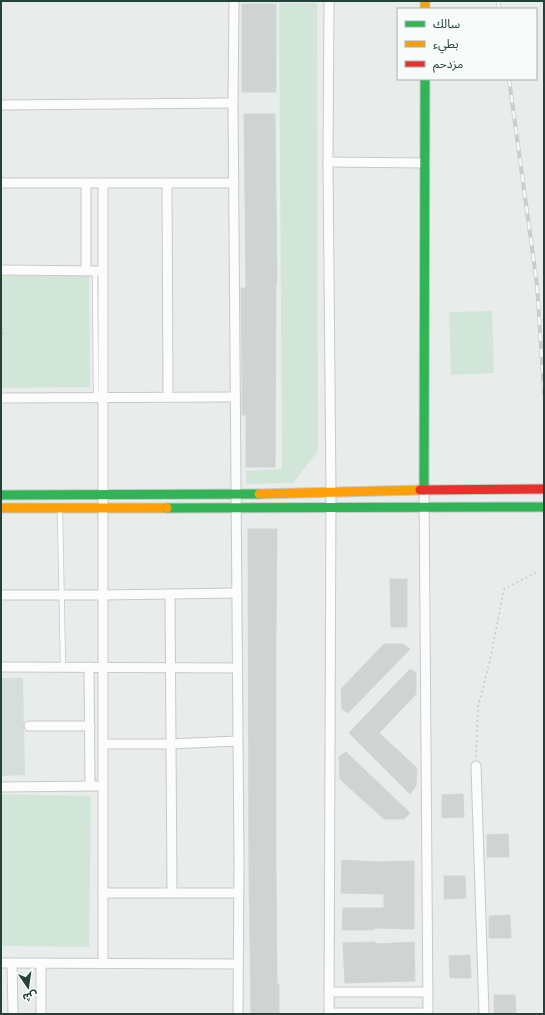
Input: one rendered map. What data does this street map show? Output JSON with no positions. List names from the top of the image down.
{
  "legend": ["سالك", "بطيء", "مزدحم"],
  "north": "bottom"
}
